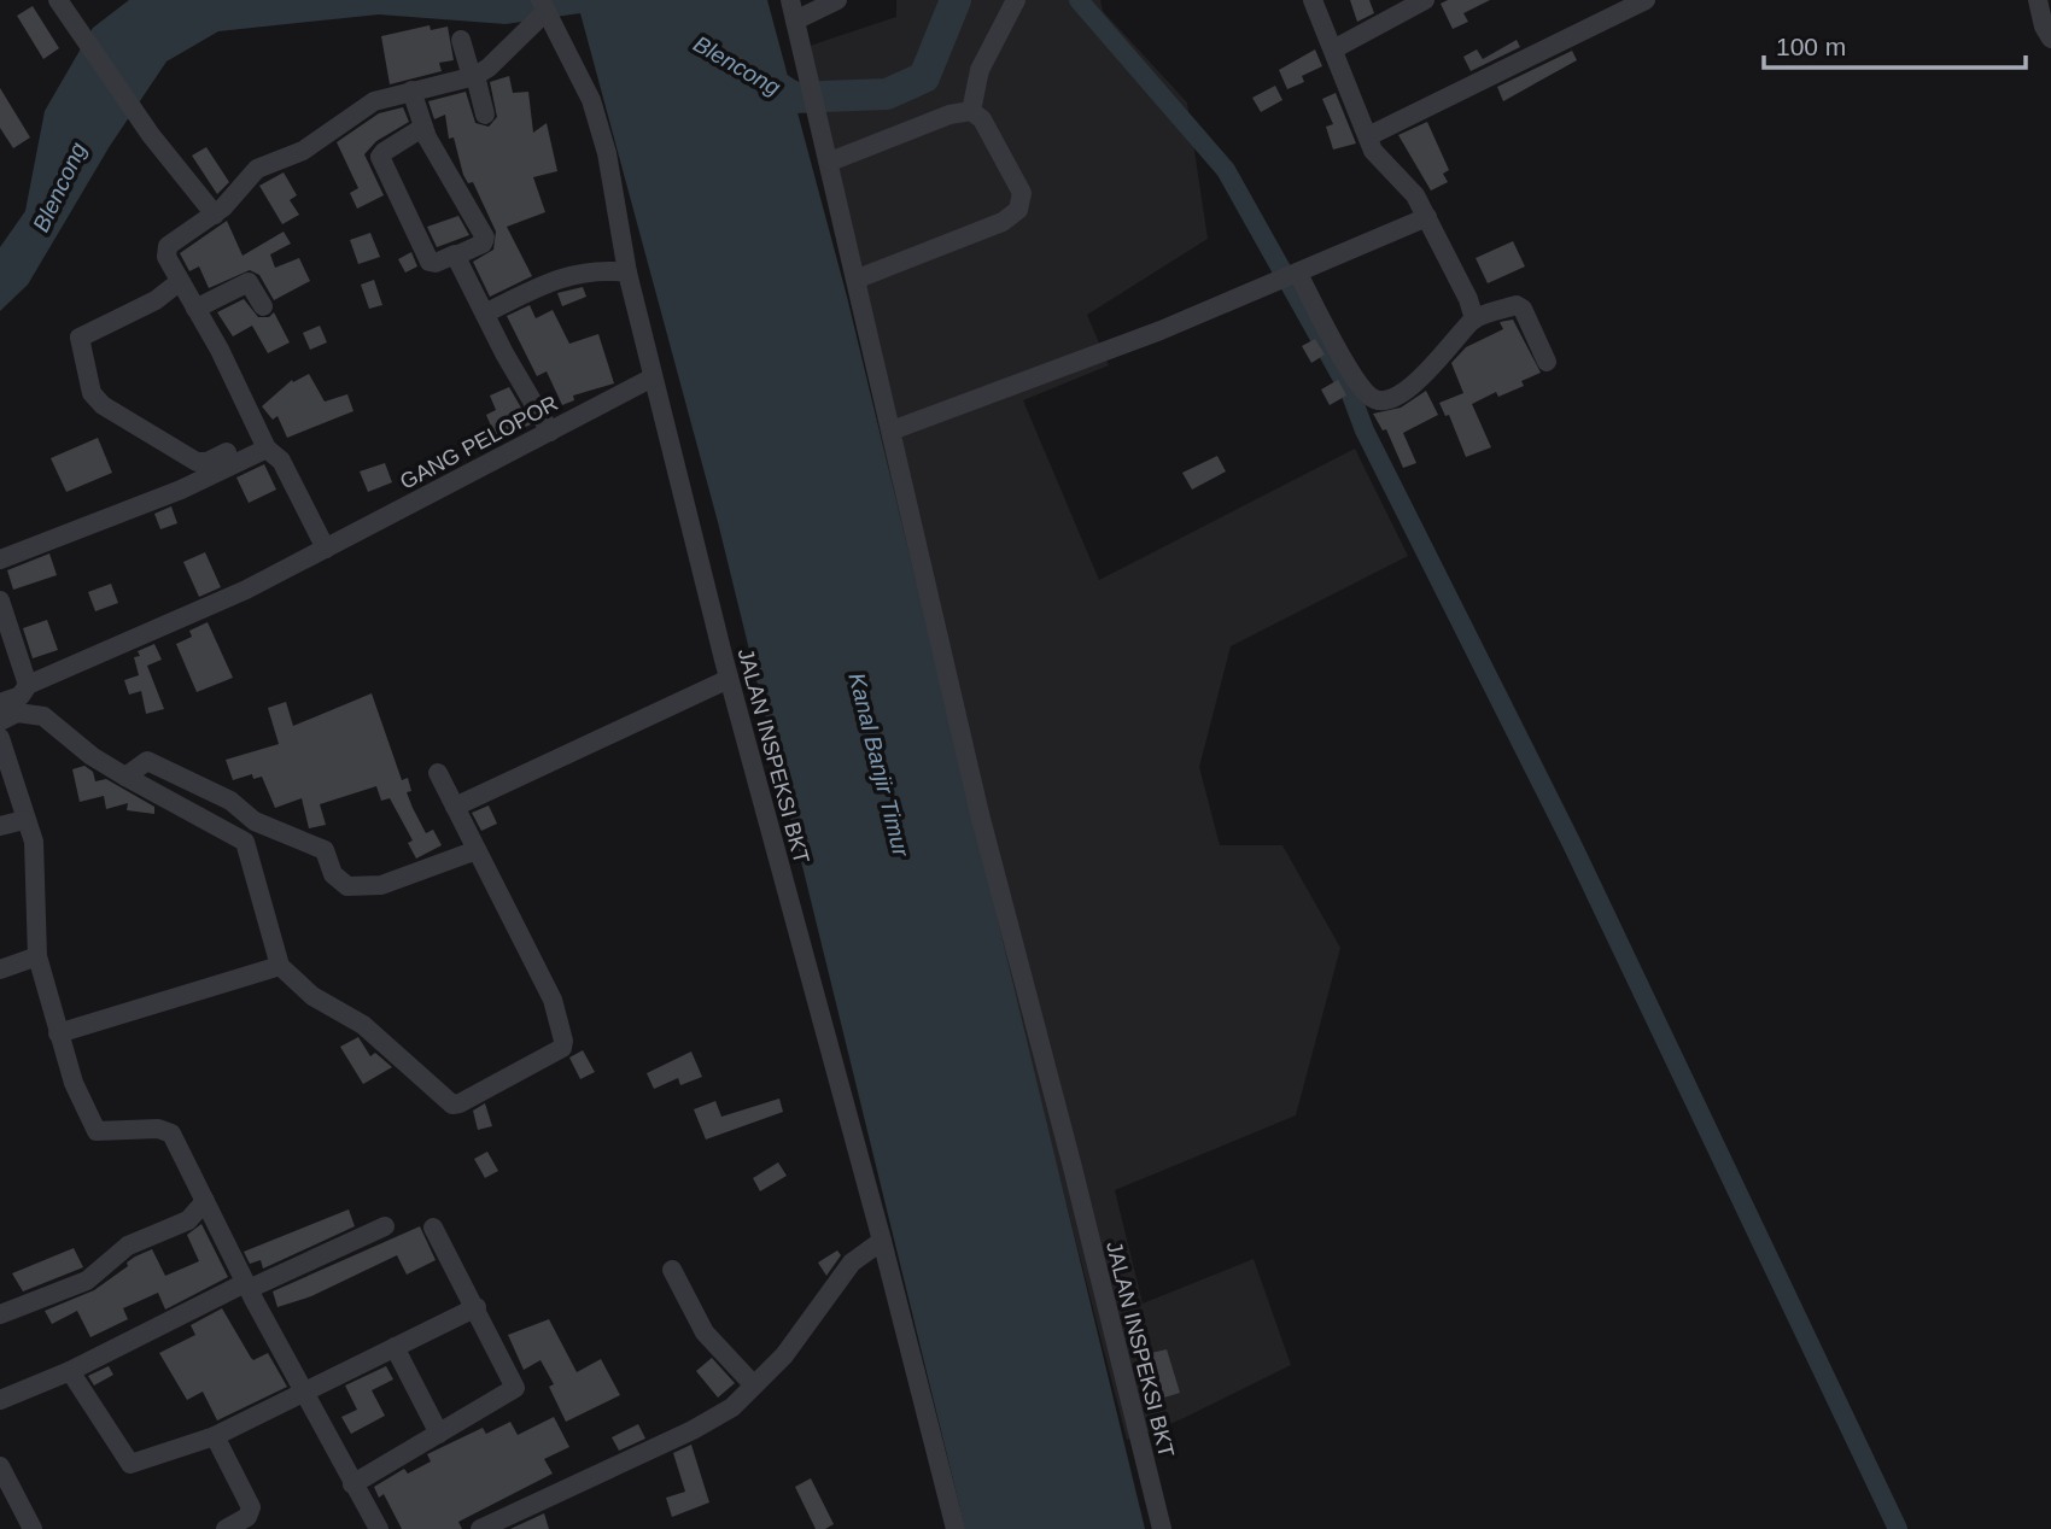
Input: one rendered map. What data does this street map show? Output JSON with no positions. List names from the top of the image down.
{
  "streets": {
    "street": ["GANG PELOPOR", "JALAN INSPEKSI BKT"]
  },
  "crossings": [
    ["GANG PELOPOR", "JALAN INSPEKSI BKT"]
  ],
  "water": ["Blencong", "Kanal Banjir Timur"],
  "scale_bar": "100 m"
}
